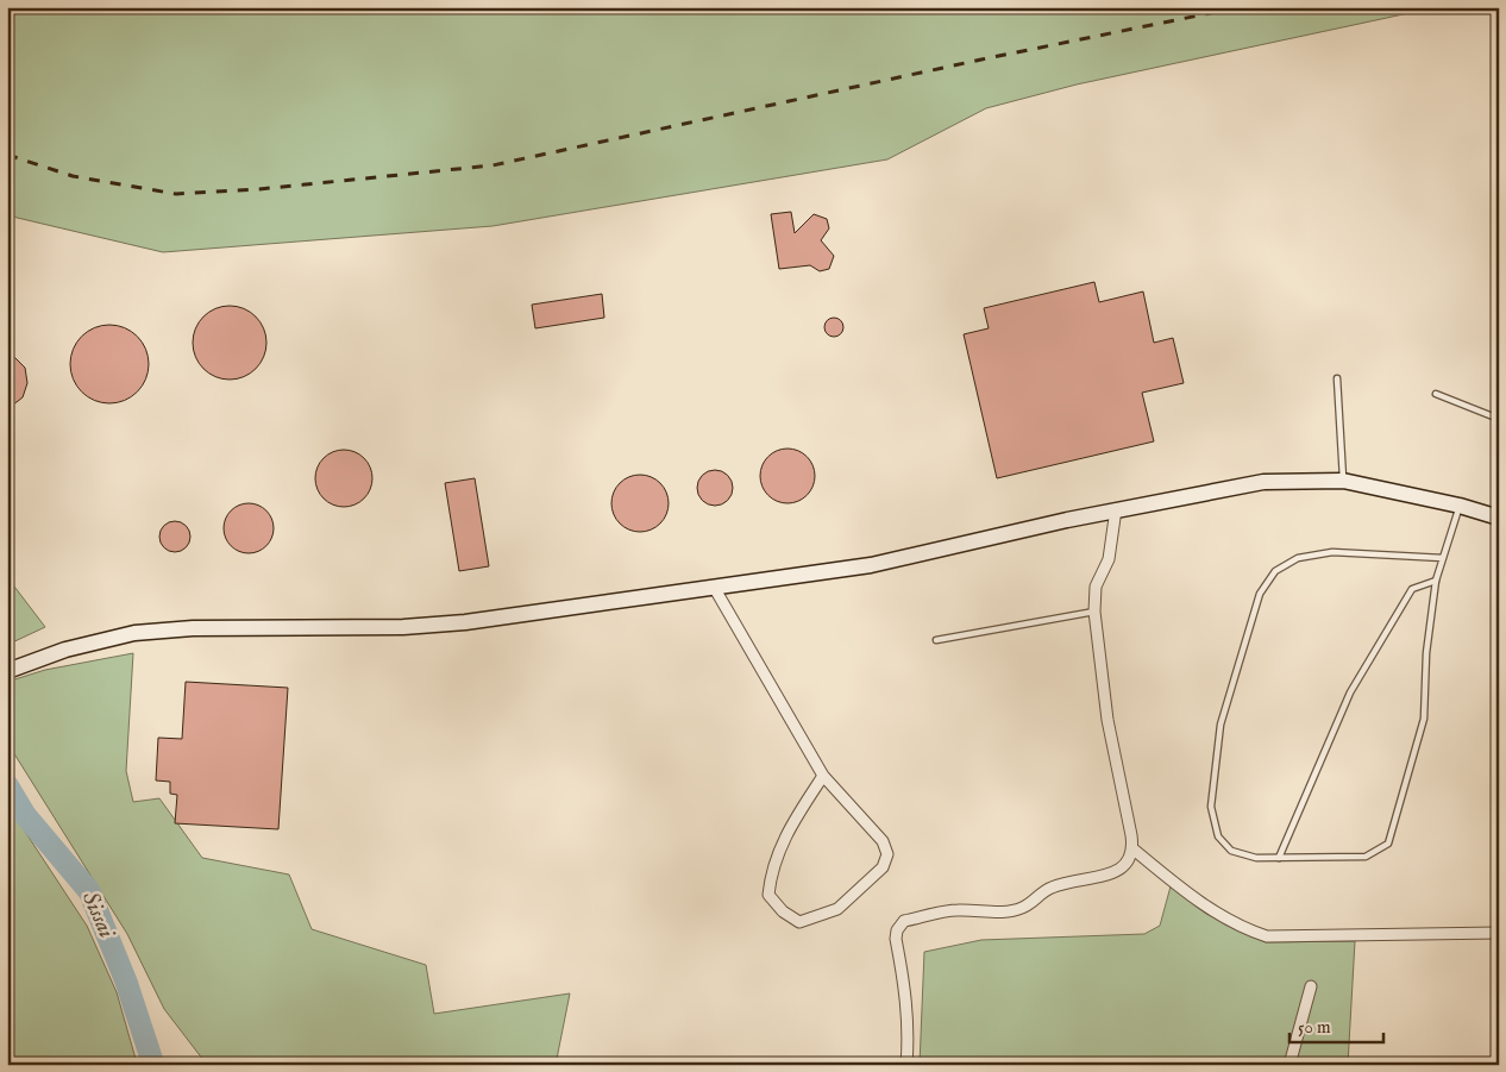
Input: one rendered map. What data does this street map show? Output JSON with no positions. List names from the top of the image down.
{
  "water": ["Sissai"],
  "scale_bar": "50 m"
}
